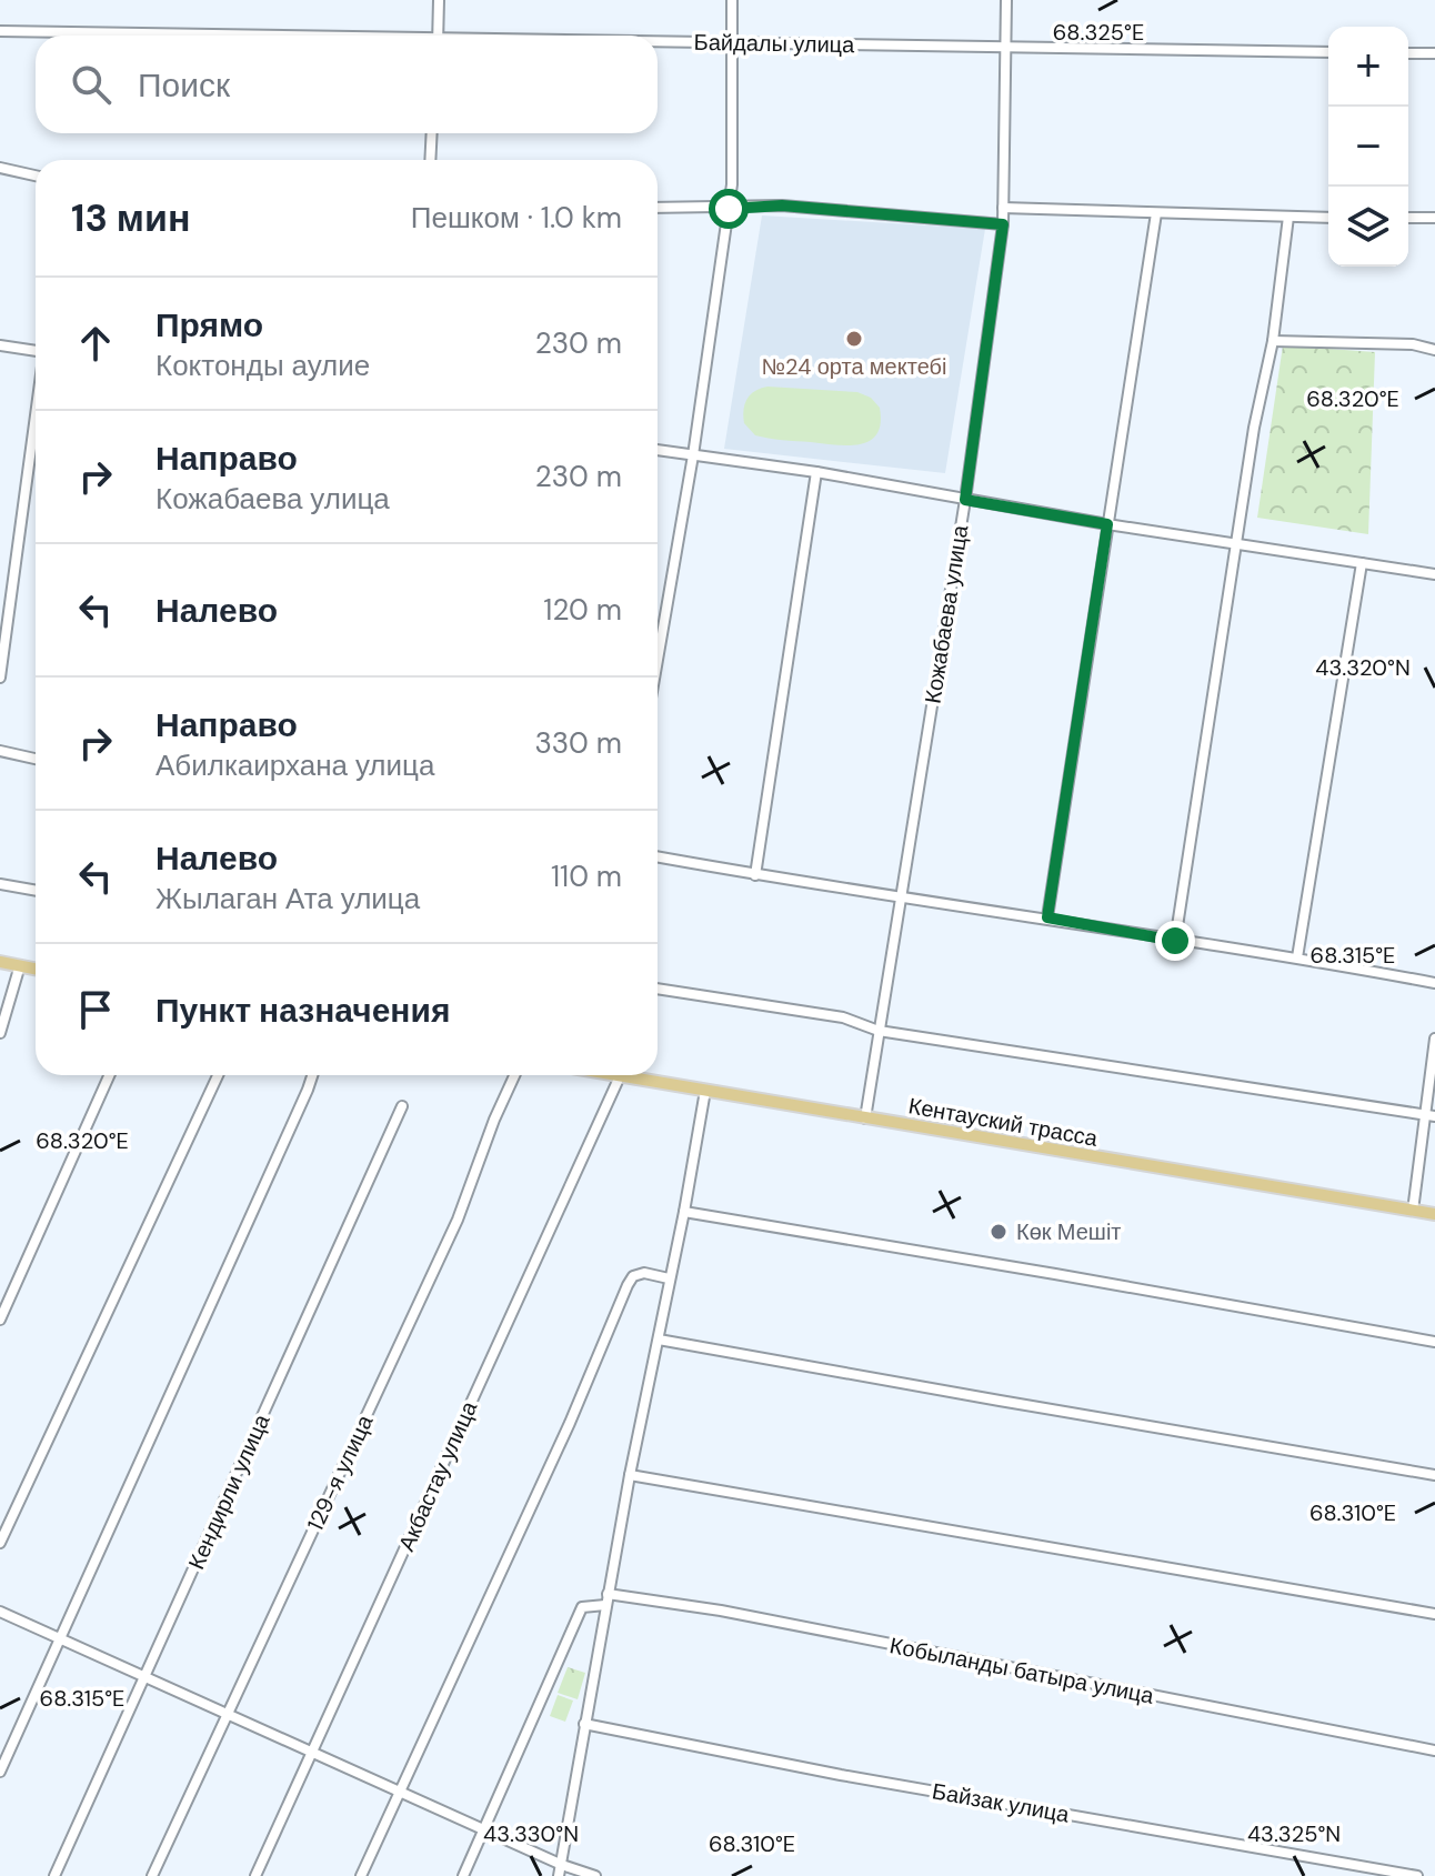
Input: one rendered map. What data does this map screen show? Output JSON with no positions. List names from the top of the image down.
{
  "streets": {
    "main road": ["Кентауский трасса"],
    "street": [
      "Байдалы улица",
      "Кожабаева улица",
      "129-я улица",
      "Акбастау улица",
      "Кендирли улица",
      "Кобыланды батыра улица",
      "Байзак улица"
    ]
  },
  "crossings": [
    ["Байдалы улица", "Кожабаева улица"],
    ["Кожабаева улица", "Кентауский трасса"],
    ["Кентауский трасса", "Акбастау улица"]
  ],
  "places": ["№24 орта мектебі", "Көк Мешіт"],
  "page": {
    "map_buttons": ["+", "−"],
    "search": "Поиск",
    "heading": ["13 мин", "Пешком · 1.0 km"],
    "list": [
      ["Прямо", "Коктонды аулие", "230 m"],
      ["Направо", "Кожабаева улица", "230 m"],
      ["Налево", "120 m"],
      ["Направо", "Абилкаирхана улица", "330 m"],
      ["Налево", "Жылаган Ата улица", "110 m"],
      "Пункт назначения"
    ]
  },
  "coordinates": [
    "68.325°E",
    "68.320°E",
    "43.320°N",
    "68.315°E",
    "68.310°E",
    "43.330°N",
    "43.325°N"
  ]
}
